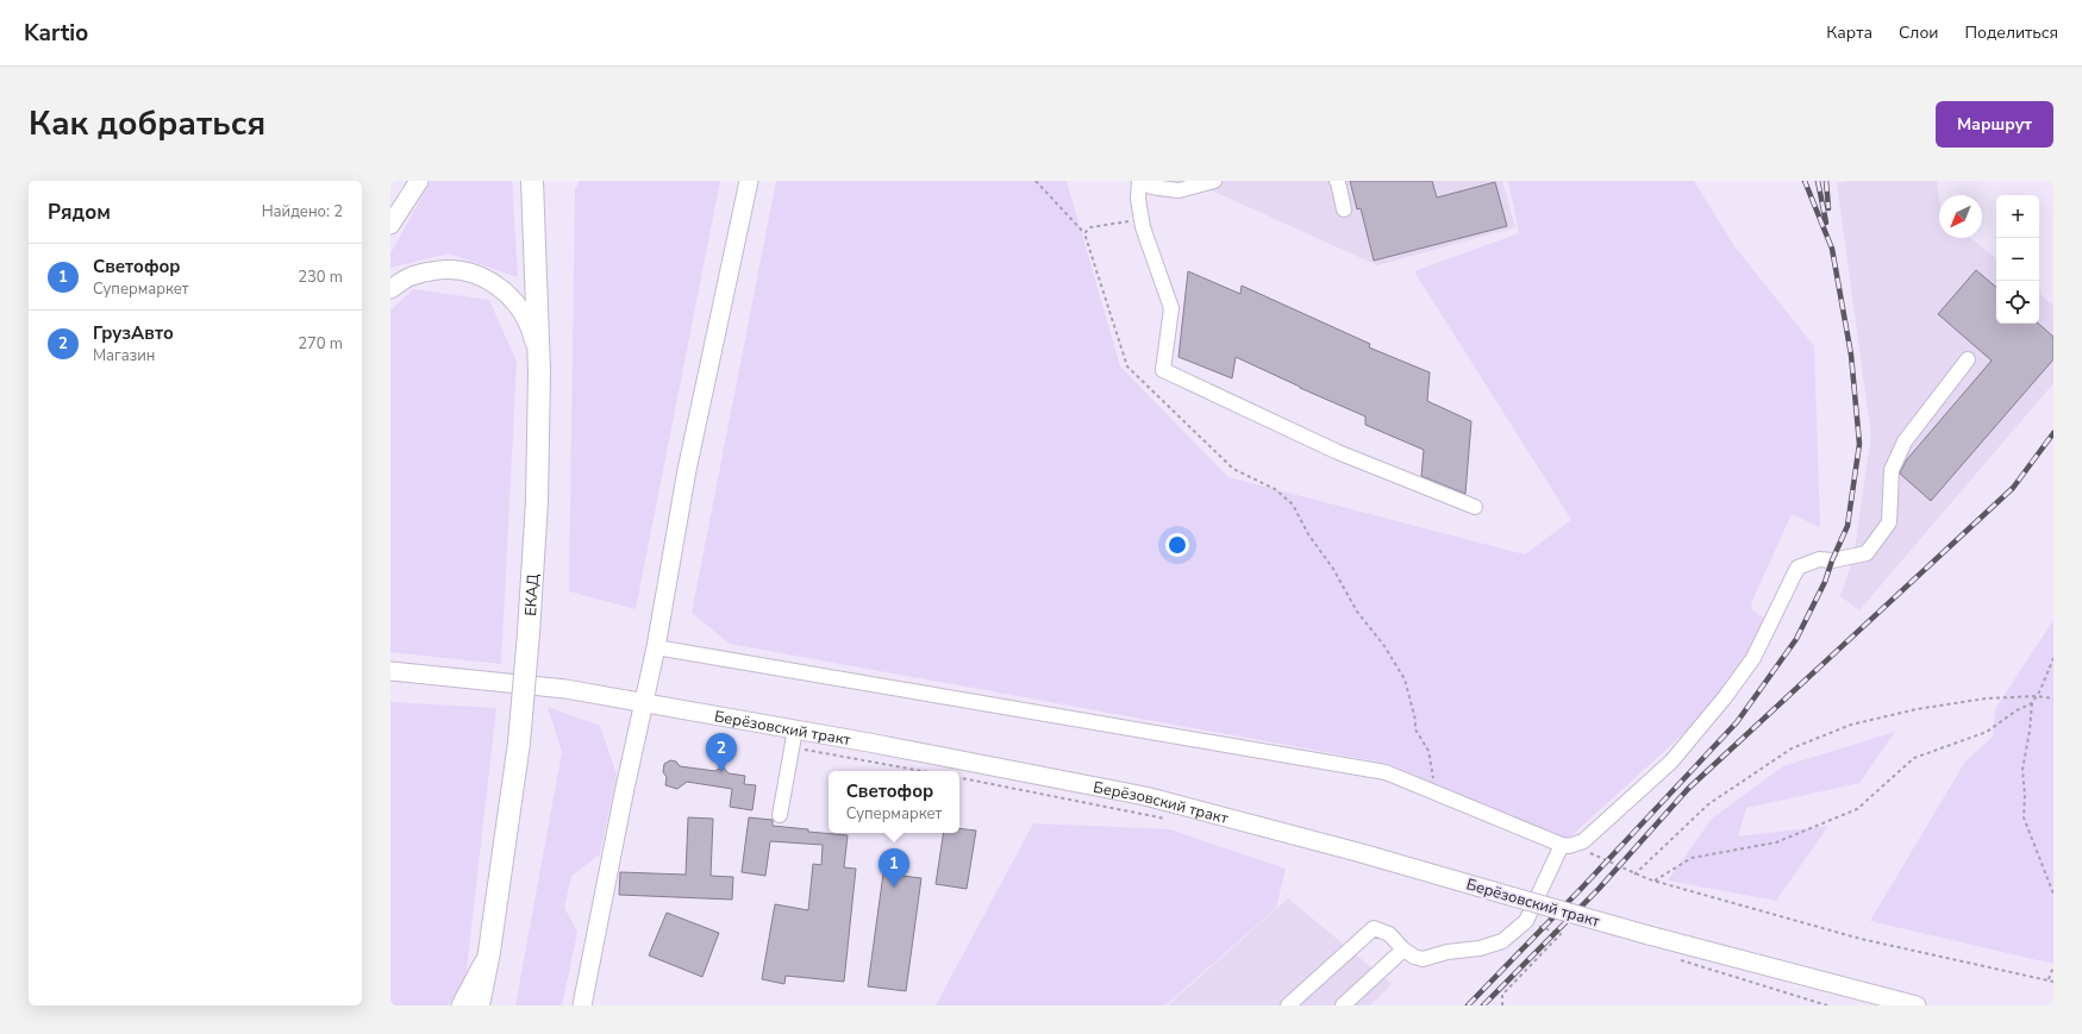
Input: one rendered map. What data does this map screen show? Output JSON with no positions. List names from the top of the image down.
{
  "streets": {
    "highway": ["ЕКАД"],
    "main road": ["Берёзовский тракт"]
  },
  "north": "bottom left",
  "page": {
    "header": "Kartio",
    "nav": ["Карта", "Слои", "Поделиться"],
    "title": "Как добраться",
    "buttons": "Маршрут",
    "heading": ["Рядом", "Найдено: 2"],
    "map_buttons": ["+", "−"],
    "list": [
      {
        "mark": "1",
        "name": "Светофор",
        "note": "Супермаркет",
        "value": "230 m"
      },
      {
        "mark": "2",
        "name": "ГрузАвто",
        "note": "Магазин",
        "value": "270 m"
      }
    ],
    "pins": ["2", "1"],
    "popup": ["Светофор", "Супермаркет"]
  }
}
